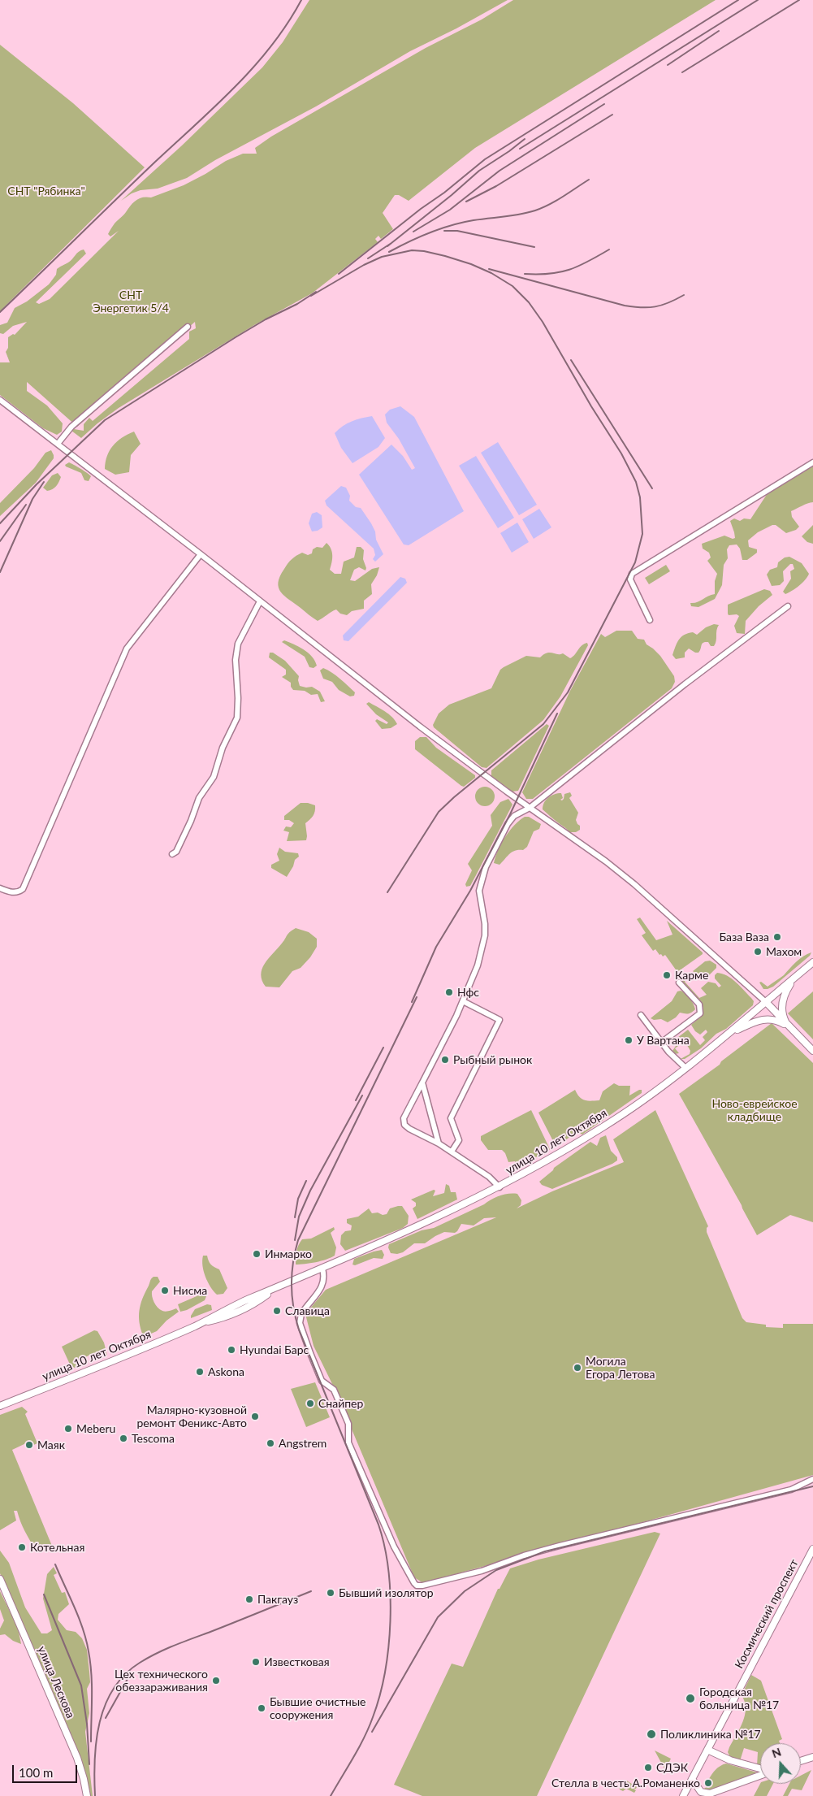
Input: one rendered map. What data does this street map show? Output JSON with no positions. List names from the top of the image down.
{
  "streets": {
    "main road": ["улица 10 лет Октября", "Космический проспект", "улица Лескова"]
  },
  "parks": ["СНТ \"Рябинка\"", "СНТ Энергетик 5/4", "Ново-еврейское кладбище"],
  "places": [
    "База Ваза",
    "Махом",
    "Карме",
    "Нфс",
    "У Вартана",
    "Рыбный рынок",
    "Инмарко",
    "Нисма",
    "Славица",
    "Hyundai Барс",
    "Могила Егора Летова",
    "Askona",
    "Снайпер",
    "Малярно-кузовной ремонт Феникс-Авто",
    "Meberu",
    "Tescoma",
    "Angstrem",
    "Маяк",
    "Котельная",
    "Бывший изолятор",
    "Пакгауз",
    "Известковая",
    "Цех технического обеззараживания",
    "Городская больница №17",
    "Бывшие очистные сооружения",
    "Поликлиника №17",
    "СДЭК",
    "Стелла в честь А.Романенко"
  ],
  "scale_bar": "100 m",
  "north": "top"
}
